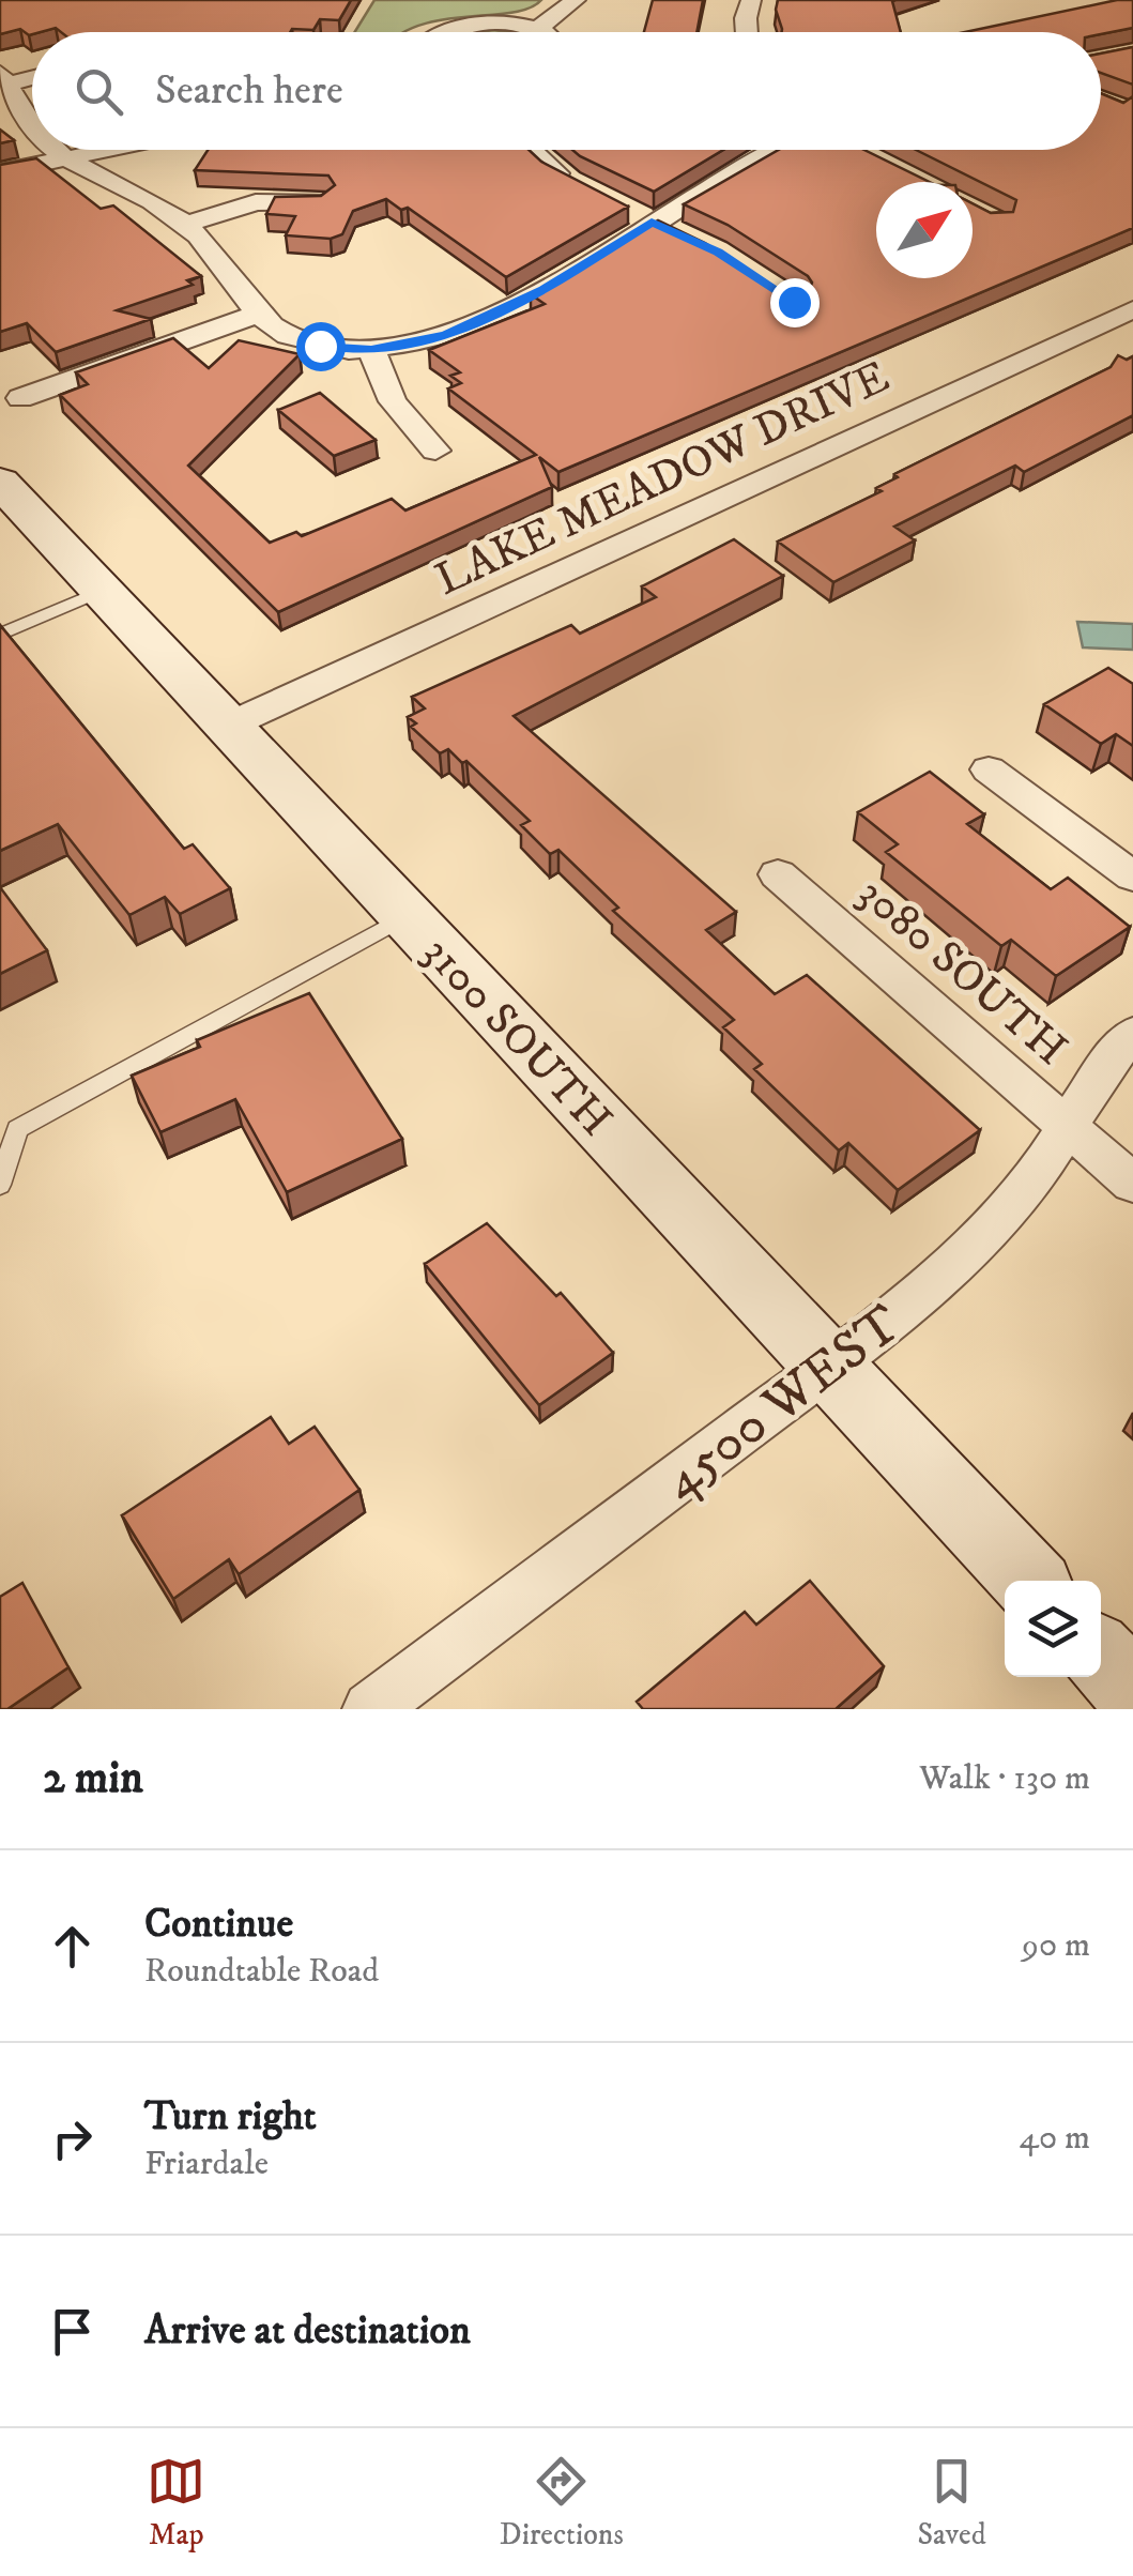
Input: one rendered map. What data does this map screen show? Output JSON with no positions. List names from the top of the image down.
{
  "streets": {
    "main road": ["3100 SOUTH"],
    "street": ["LAKE MEADOW DRIVE", "3080 SOUTH", "4500 WEST"]
  },
  "crossings": [
    ["LAKE MEADOW DRIVE", "3100 SOUTH"],
    ["3080 SOUTH", "4500 WEST"],
    ["3100 SOUTH", "4500 WEST"]
  ],
  "north": "top right",
  "page": {
    "search": "Search here",
    "heading": ["2 min", "Walk · 130 m"],
    "list": [
      ["Continue", "Roundtable Road", "90 m"],
      ["Turn right", "Friardale", "40 m"],
      "Arrive at destination"
    ],
    "nav": ["Map", "Directions", "Saved"]
  }
}
